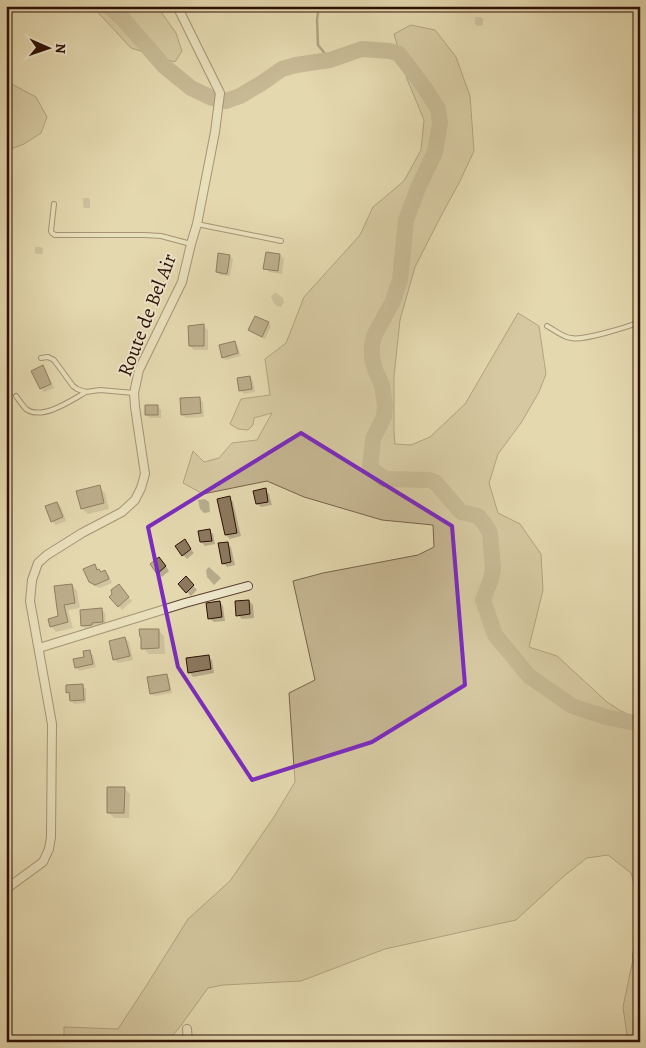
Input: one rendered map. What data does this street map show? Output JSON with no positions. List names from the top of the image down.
{
  "streets": {
    "street": ["Route de Bel Air"]
  },
  "north": "right"
}
